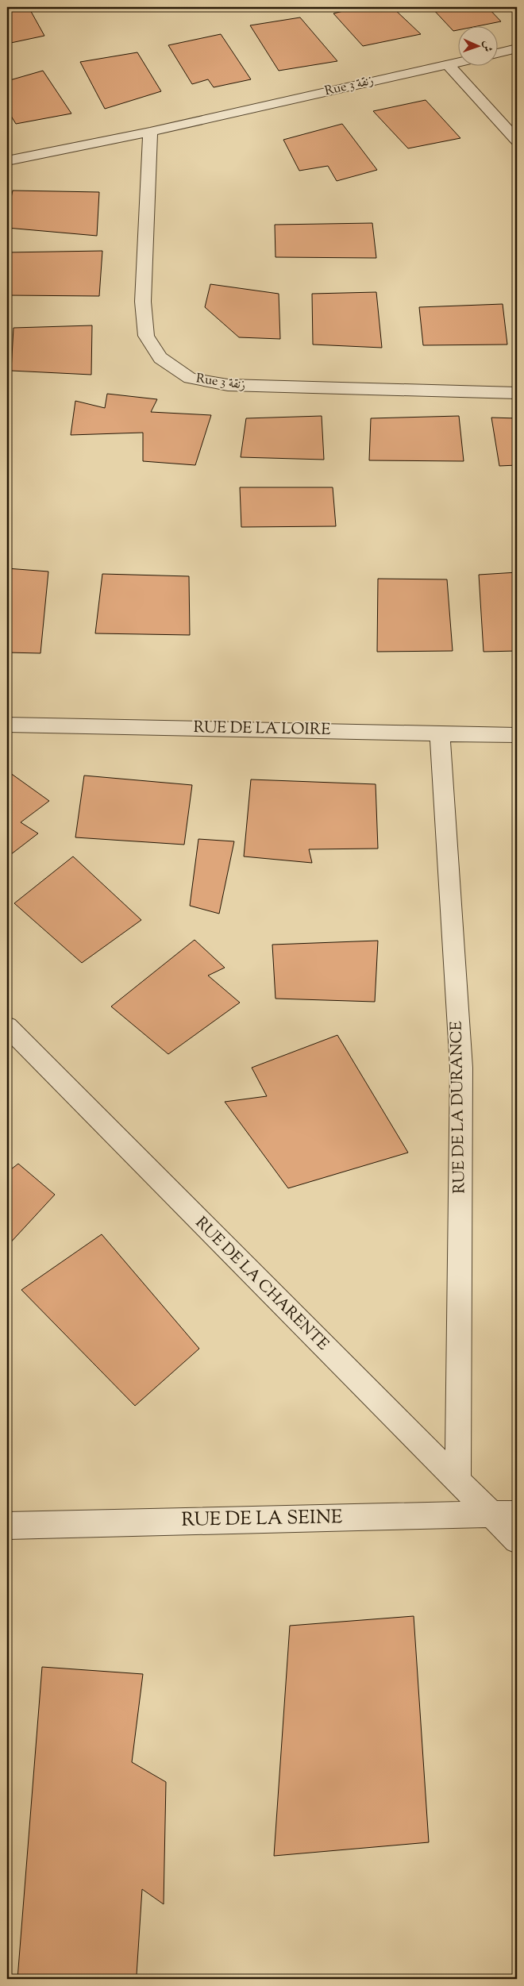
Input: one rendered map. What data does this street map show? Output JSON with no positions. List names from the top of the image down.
{
  "streets": {
    "street": [
      "Rue 3 زنقة",
      "RUE DE LA LOIRE",
      "RUE DE LA DURANCE",
      "RUE DE LA CHARENTE",
      "RUE DE LA SEINE"
    ]
  },
  "crossings": [
    ["RUE DE LA LOIRE", "RUE DE LA DURANCE"],
    ["RUE DE LA DURANCE", "RUE DE LA CHARENTE"],
    ["RUE DE LA CHARENTE", "RUE DE LA SEINE"]
  ],
  "north": "right"
}
